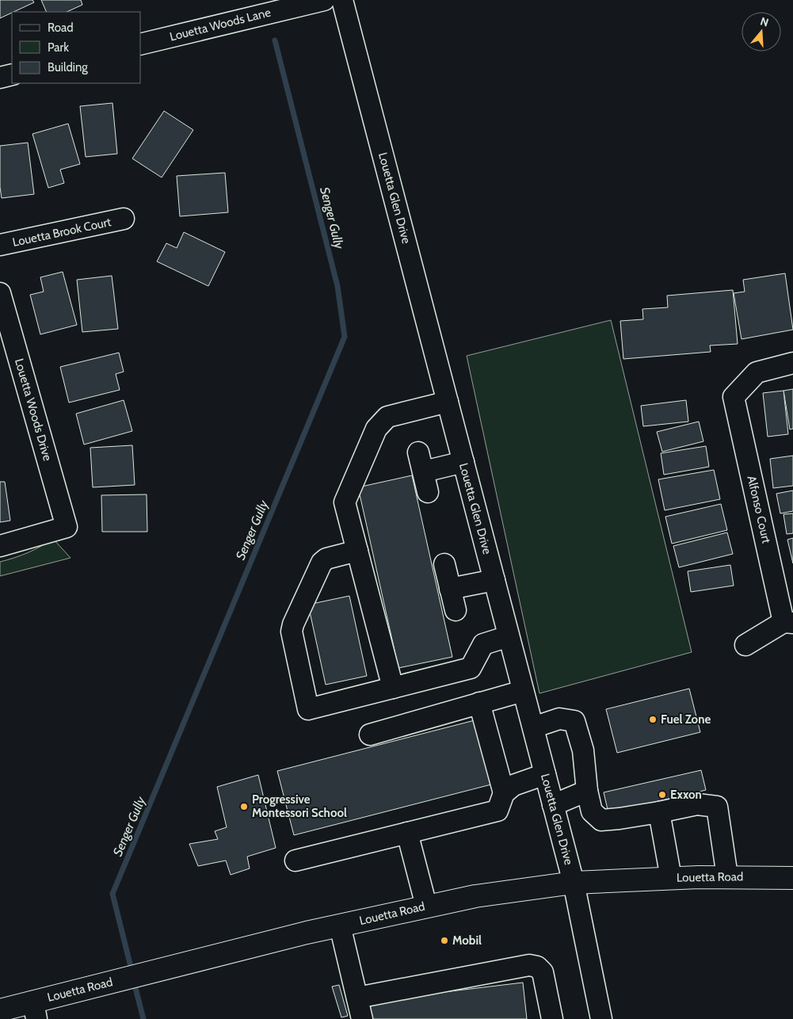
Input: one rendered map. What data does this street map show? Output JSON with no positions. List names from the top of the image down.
{
  "streets": {
    "main road": ["Louetta Road"],
    "street": [
      "Louetta Woods Lane",
      "Louetta Glen Drive",
      "Louetta Brook Court",
      "Louetta Woods Drive",
      "Alfonso Court"
    ]
  },
  "crossings": [
    ["Louetta Glen Drive", "Louetta Road"]
  ],
  "water": ["Senger Gully"],
  "places": [
    "Fuel Zone",
    "Exxon",
    "Progressive Montessori School",
    "Mobil"
  ],
  "legend": ["Road", "Park", "Building"],
  "north": "top"
}
